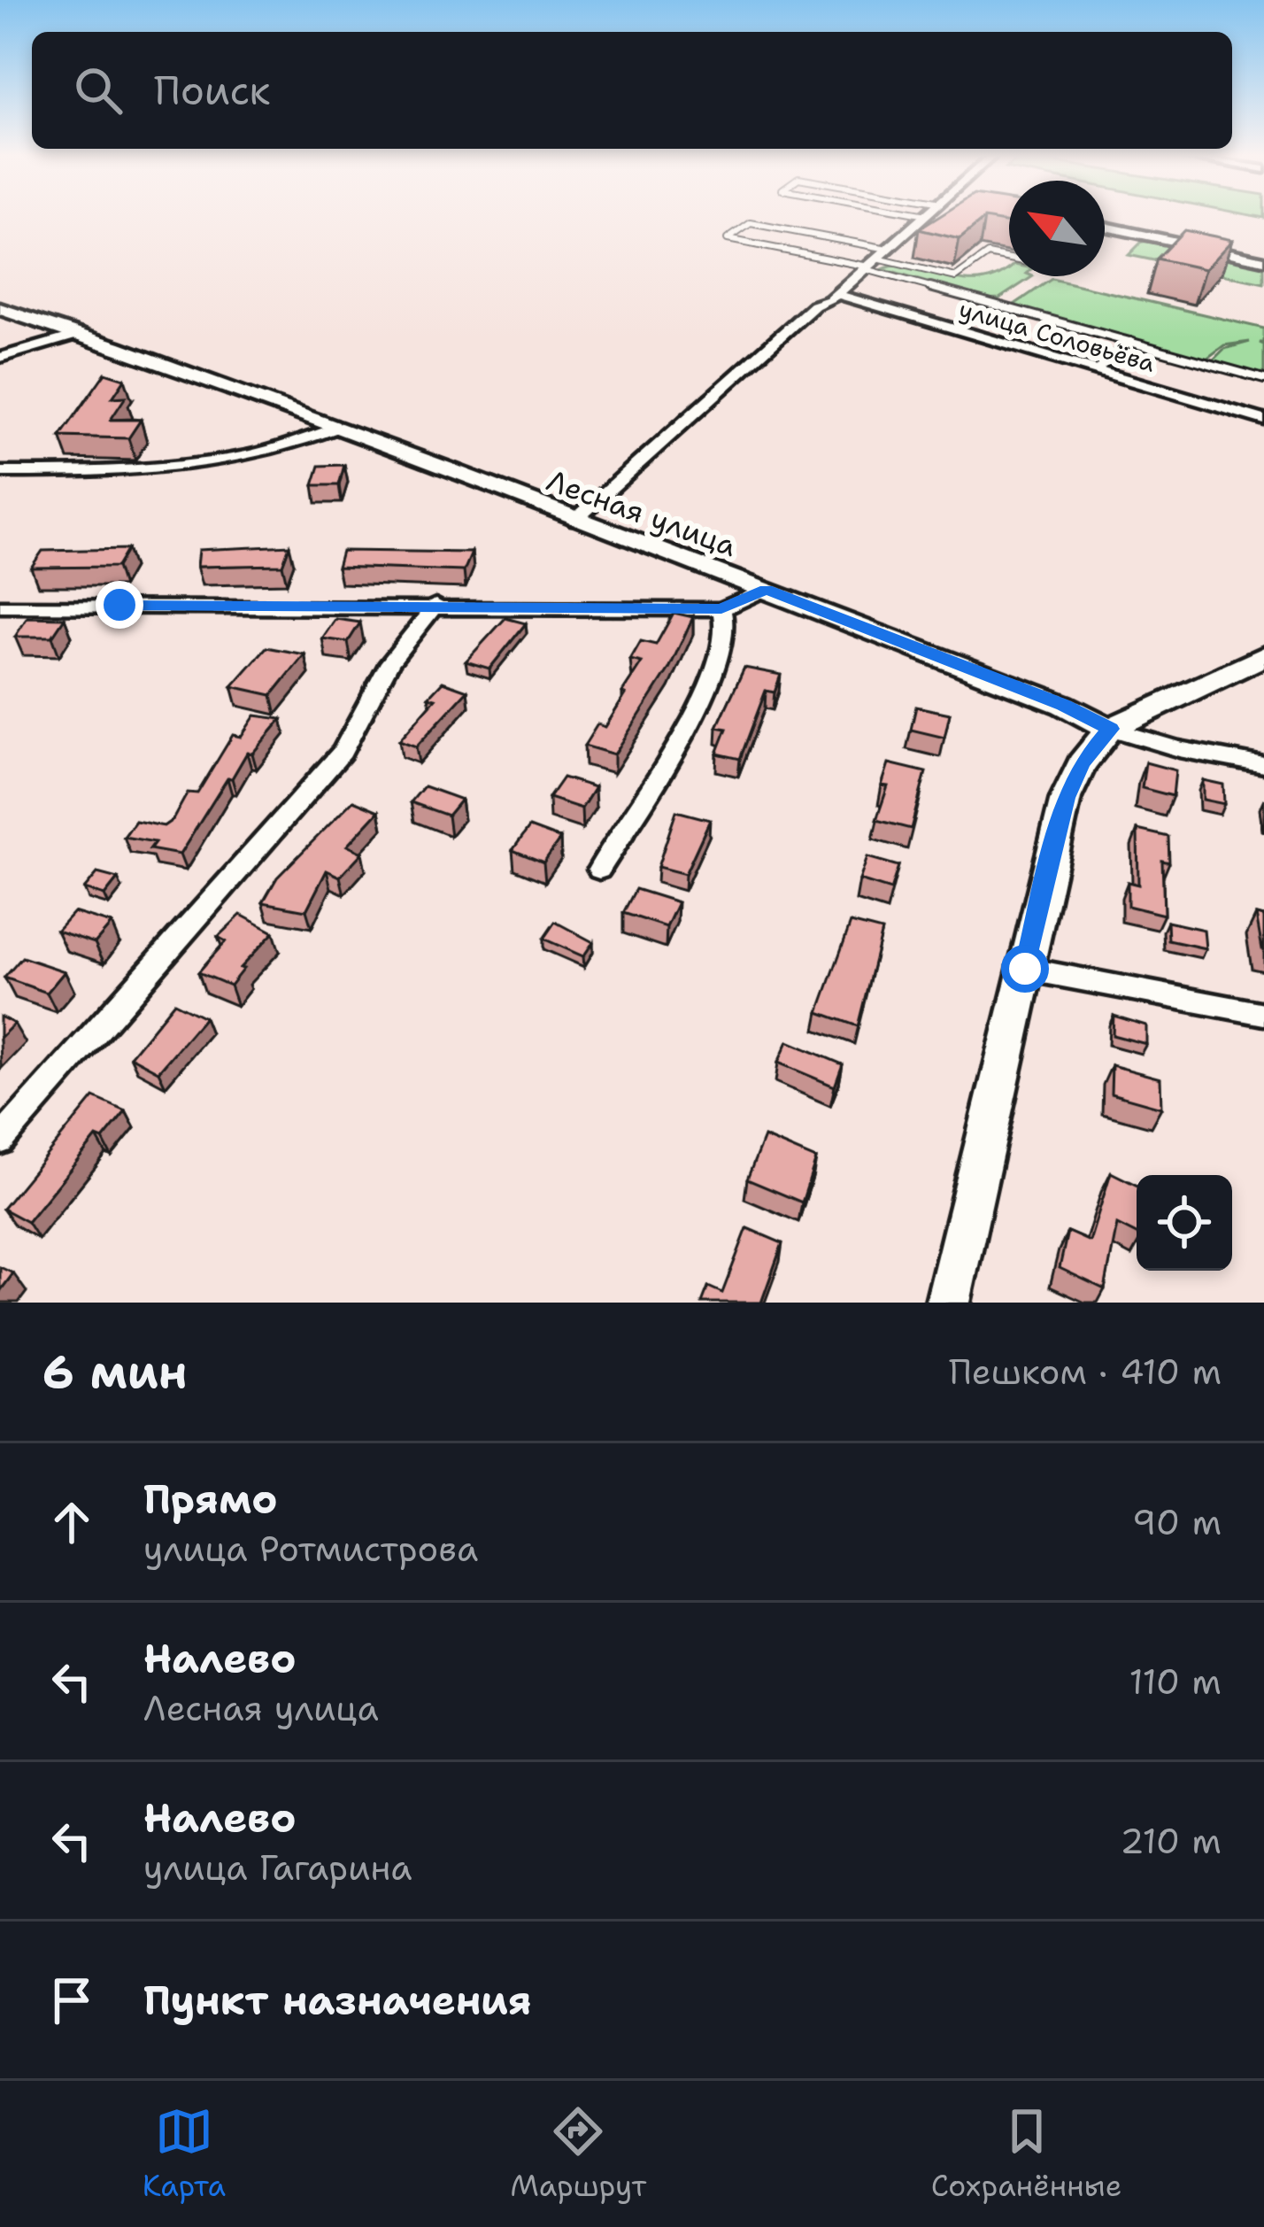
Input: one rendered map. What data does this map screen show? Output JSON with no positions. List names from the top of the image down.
{
  "streets": {
    "street": ["улица Соловьёва", "Лесная улица"]
  },
  "north": "top left",
  "page": {
    "search": "Поиск",
    "heading": ["6 мин", "Пешком · 410 m"],
    "list": [
      ["Прямо", "улица Ротмистрова", "90 m"],
      ["Налево", "Лесная улица", "110 m"],
      ["Налево", "улица Гагарина", "210 m"],
      "Пункт назначения"
    ],
    "nav": ["Карта", "Маршрут", "Сохранённые"]
  }
}
